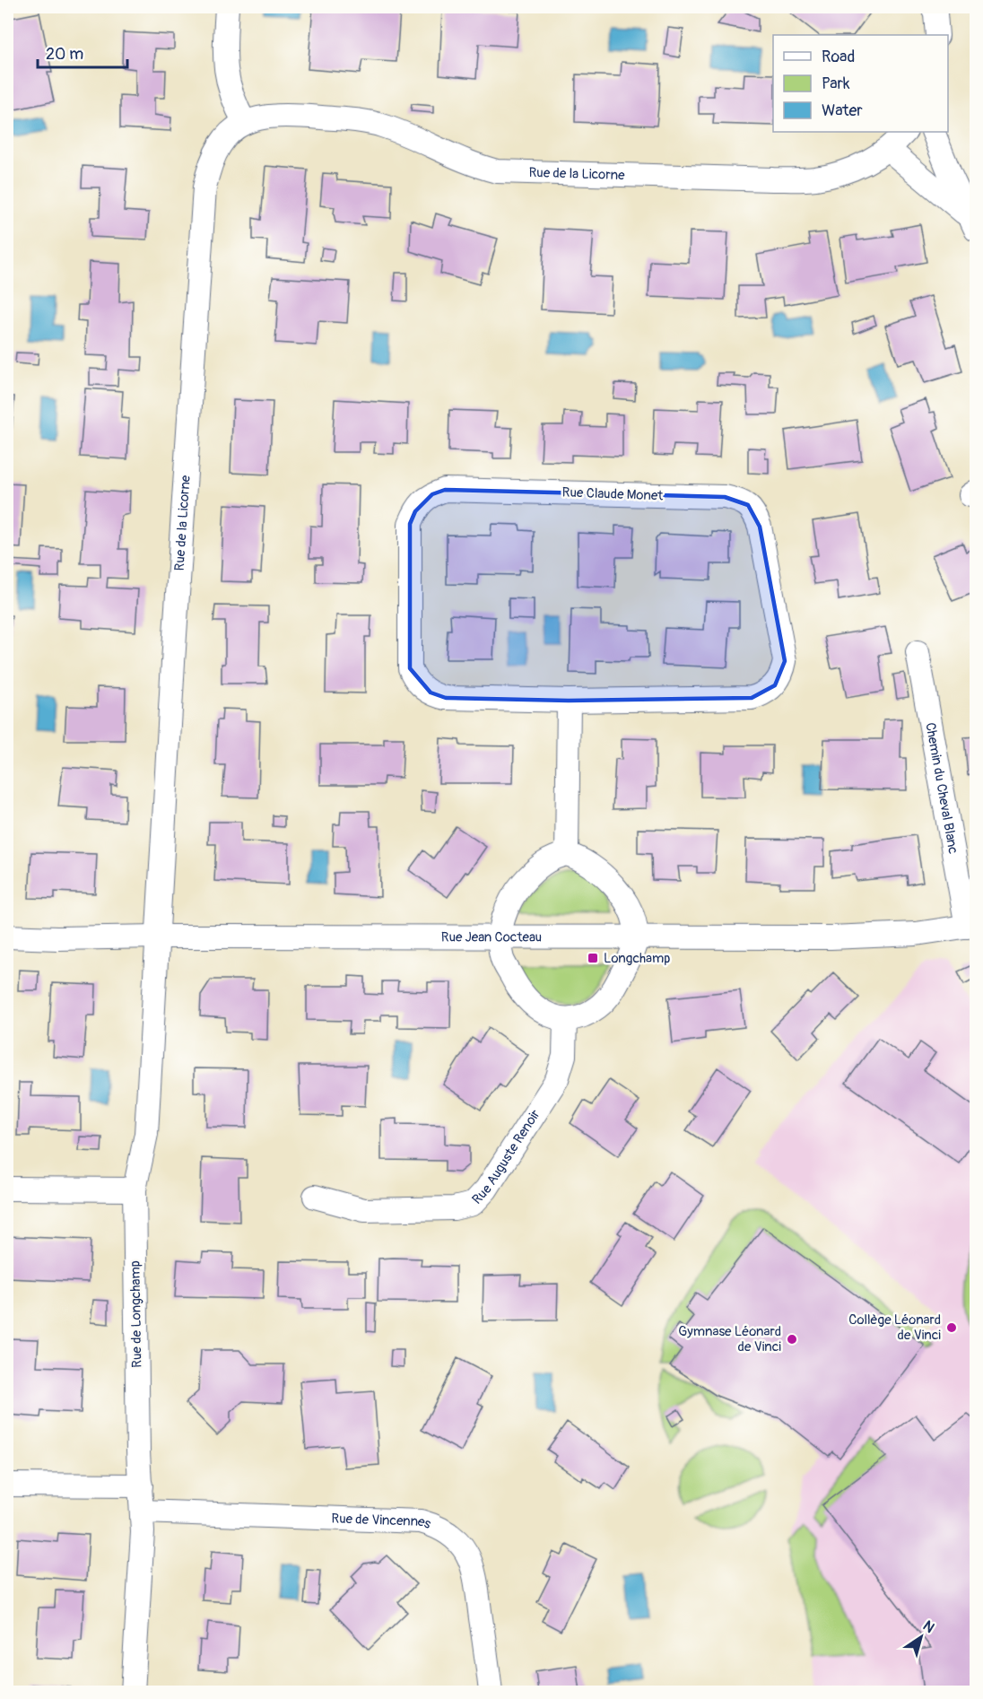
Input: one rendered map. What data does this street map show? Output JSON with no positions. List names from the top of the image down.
{
  "streets": {
    "street": [
      "Rue de la Licorne",
      "Rue Claude Monet",
      "Chemin du Cheval Blanc",
      "Rue Jean Cocteau",
      "Rue Auguste Renoir",
      "Rue de Longchamp",
      "Rue de Vincennes"
    ]
  },
  "crossings": [
    ["Rue de la Licorne", "Rue Jean Cocteau"],
    ["Rue de la Licorne", "Rue de Longchamp"],
    ["Chemin du Cheval Blanc", "Rue Jean Cocteau"],
    ["Rue Jean Cocteau", "Rue de Longchamp"],
    ["Rue de Longchamp", "Rue de Vincennes"]
  ],
  "places": {
    "transit": ["Longchamp"],
    "other": ["Collège Léonard de Vinci", "Gymnase Léonard de Vinci"]
  },
  "legend": ["Road", "Park", "Water"],
  "scale_bar": "20 m",
  "north": "top right"
}
